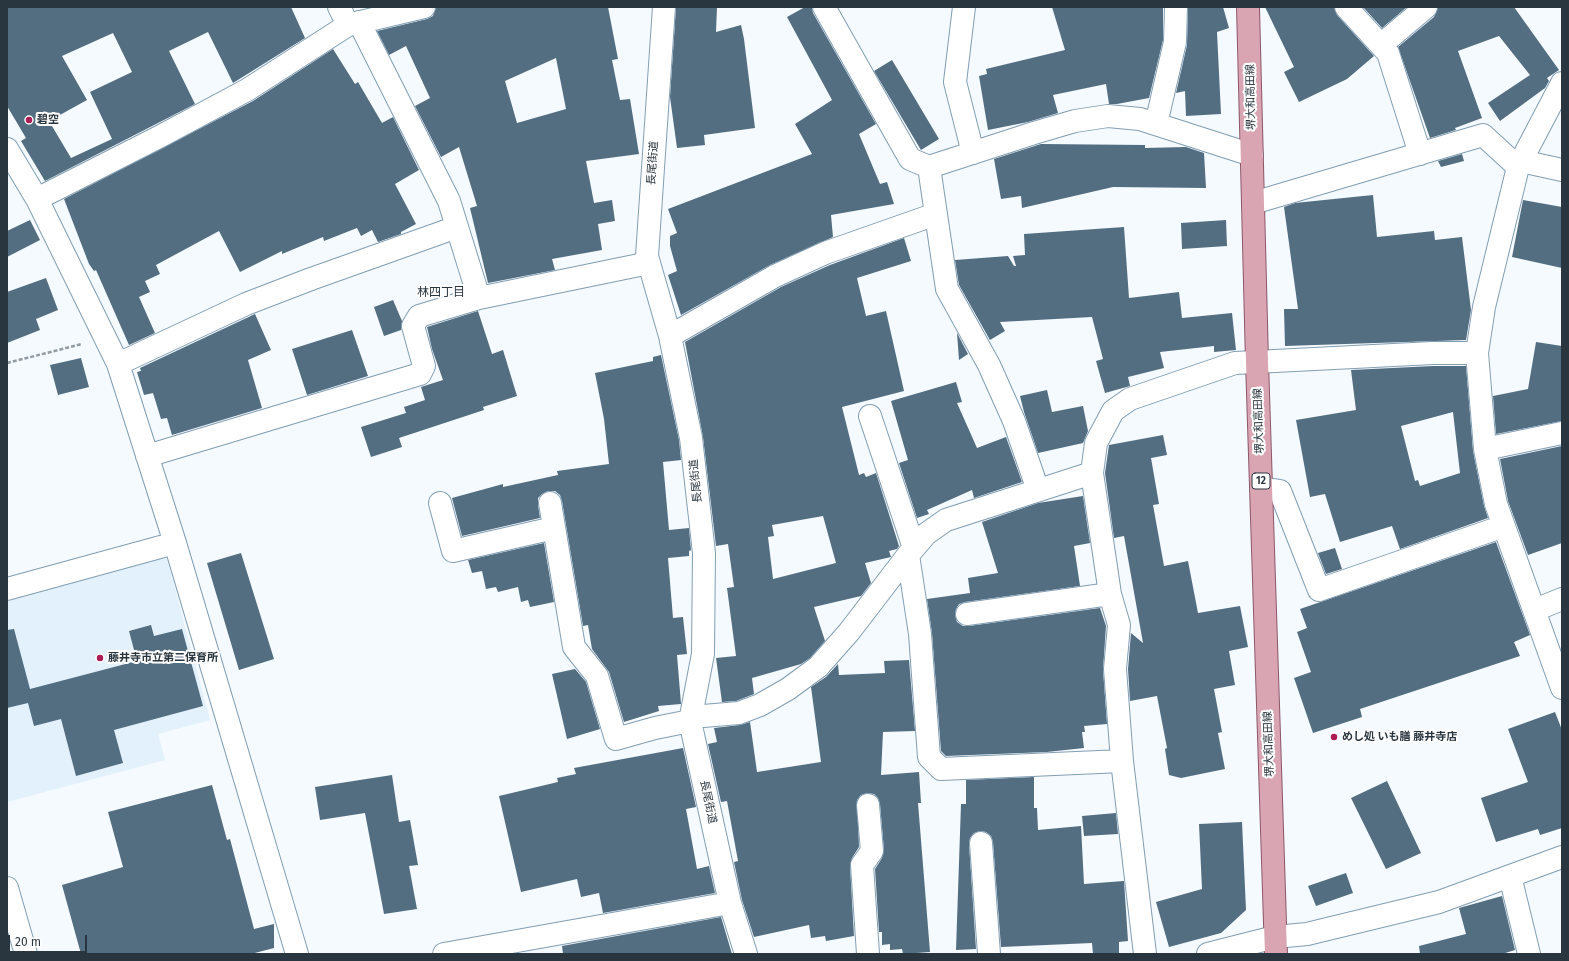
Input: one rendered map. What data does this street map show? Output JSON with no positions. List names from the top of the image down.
{
  "streets": {
    "main road": ["堺大和高田線", "12"],
    "street": ["長尾街道"]
  },
  "districts": ["林四丁目"],
  "places": ["碧空", "藤井寺市立第二保育所", "めし処 いも膳 藤井寺店"],
  "scale_bar": "20 m"
}
